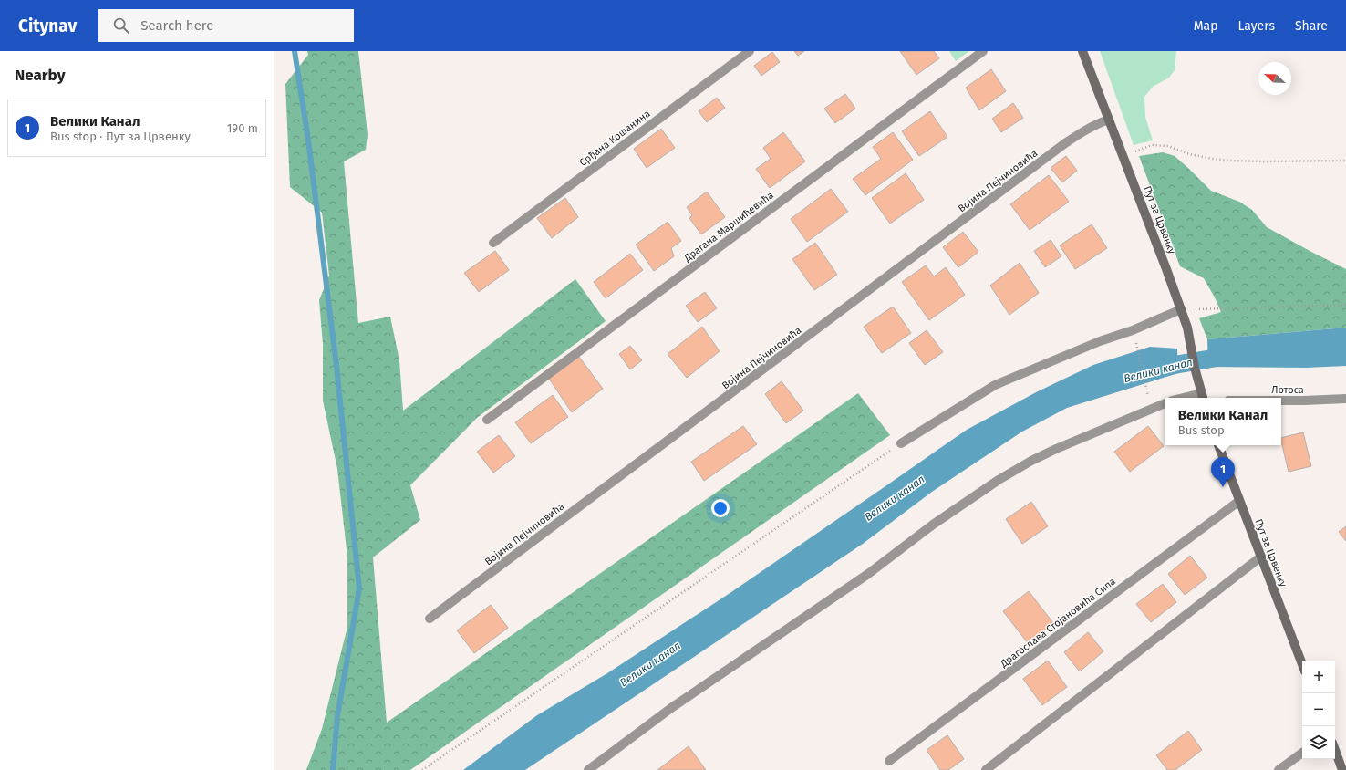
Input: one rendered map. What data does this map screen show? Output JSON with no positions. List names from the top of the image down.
{
  "streets": {
    "street": [
      "Срђана Кошанина",
      "Војина Пејчиновића",
      "Пут за Црвенку",
      "Драгана Маршићевића",
      "Лотоса",
      "Драгослава Стојановића Сипа"
    ]
  },
  "crossings": [
    ["Војина Пејчиновића", "Пут за Црвенку"],
    ["Пут за Црвенку", "Драгослава Стојановића Сипа"]
  ],
  "water": ["Велики канал"],
  "north": "top left",
  "page": {
    "header": "Citynav",
    "search": "Search here",
    "nav": ["Map", "Layers", "Share"],
    "heading": "Nearby",
    "list": [
      {
        "mark": "1",
        "name": "Велики Канал",
        "note": "Bus stop · Пут за Црвенку",
        "value": "190 m"
      }
    ],
    "popup": ["Велики Канал", "Bus stop"],
    "pins": "1",
    "map_buttons": ["+", "−"]
  }
}
